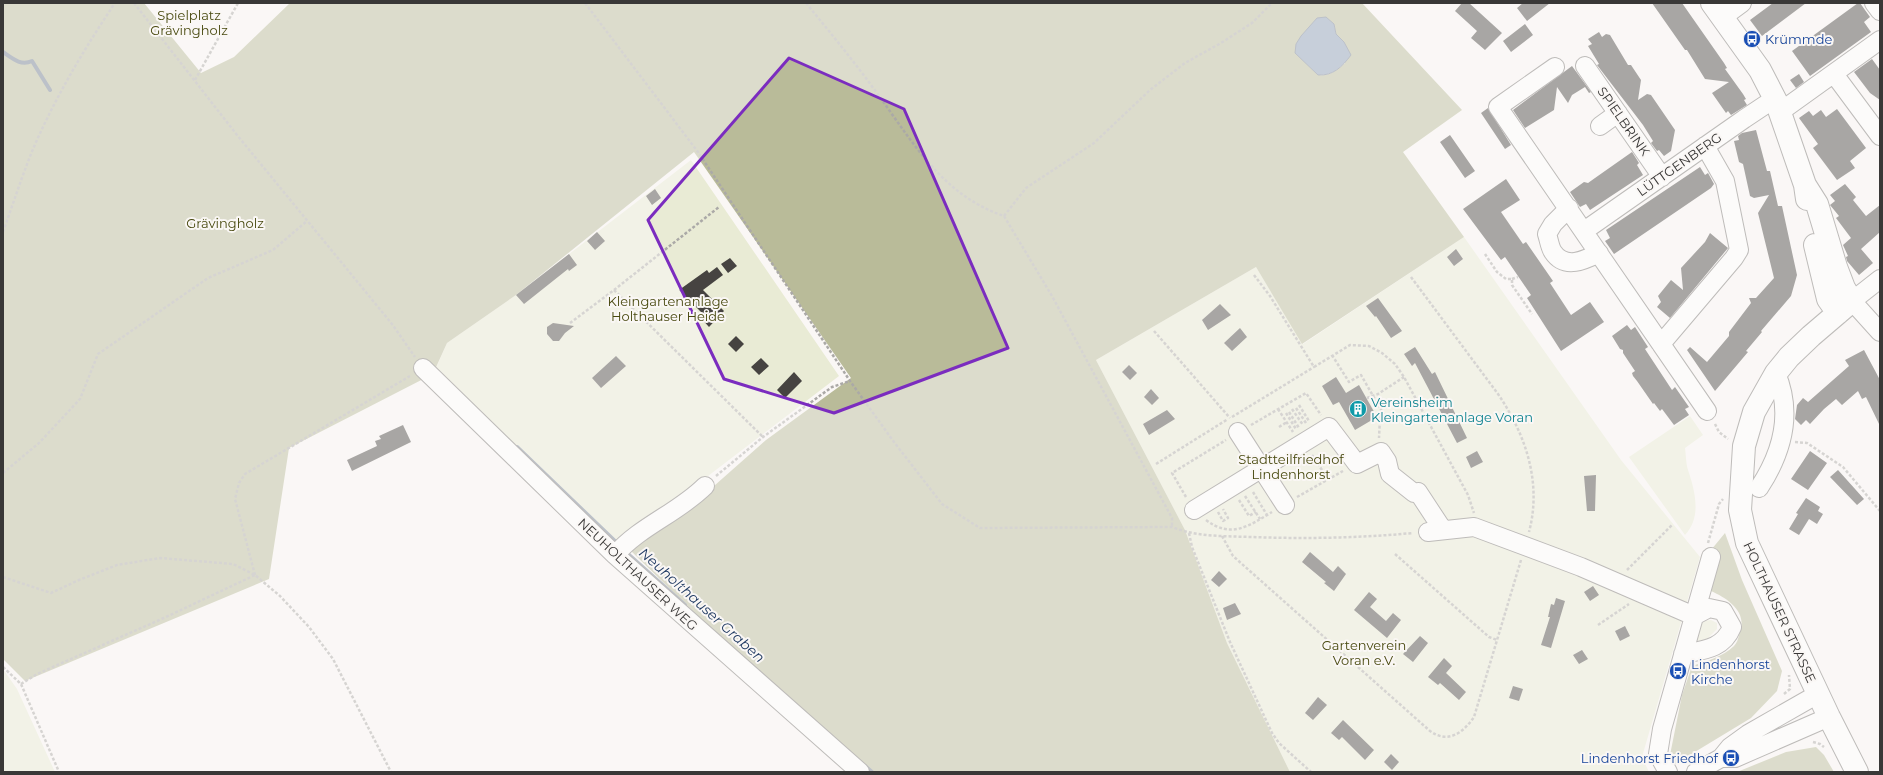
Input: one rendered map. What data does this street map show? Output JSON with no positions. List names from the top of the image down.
{
  "streets": {
    "main road": ["HOLTHAUSER STRASSE"],
    "street": ["SPIELBRINK", "LÜTTGENBERG", "NEUHOLTHAUSER WEG"]
  },
  "crossings": [
    ["SPIELBRINK", "LÜTTGENBERG"]
  ],
  "water": ["Neuholthauser Graben"],
  "parks": [
    "Spielplatz Grävingholz",
    "Grävingholz",
    "Kleingartenanlage Holthauser Heide",
    "Stadtteilfriedhof Lindenhorst",
    "Gartenverein Voran e.V."
  ],
  "places": {
    "bus stop": ["Krümmde", "Lindenhorst Kirche", "Lindenhorst Friedhof"],
    "building": ["Vereinsheim Kleingartenanlage Voran"]
  }
}
